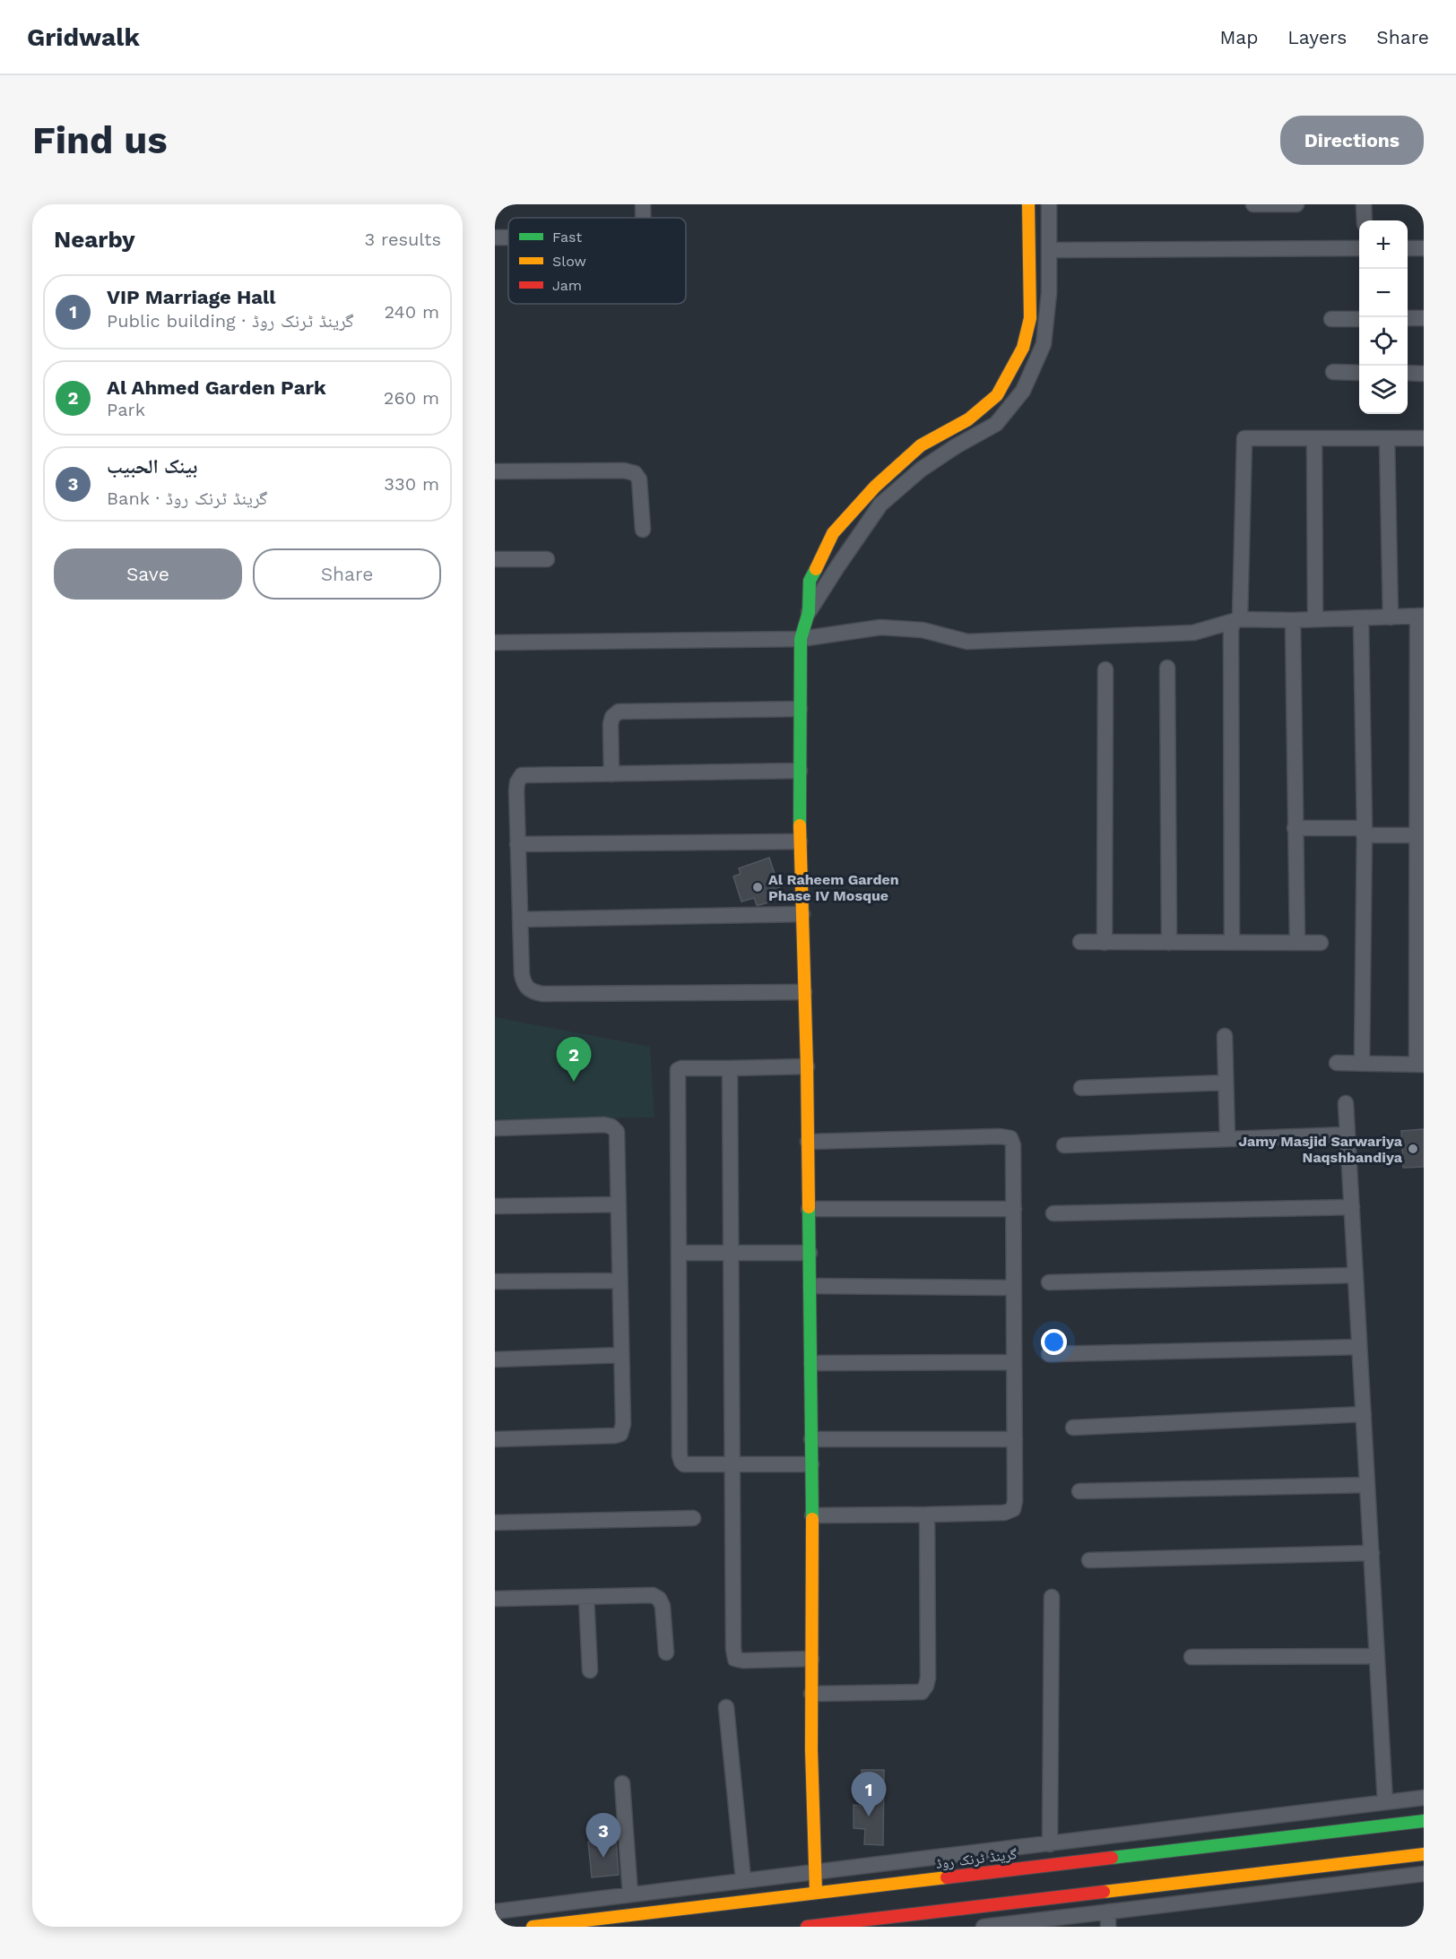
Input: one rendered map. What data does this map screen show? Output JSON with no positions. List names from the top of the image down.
{
  "streets": {
    "main road": ["گرینڈ ٹرنک روڈ"]
  },
  "places": ["Al Raheem Garden Phase IV Mosque", "Jamy Masjid Sarwariya Naqshbandiya"],
  "legend": ["Fast", "Slow", "Jam"],
  "page": {
    "header": "Gridwalk",
    "nav": ["Map", "Layers", "Share"],
    "buttons": [
      "Directions",
      ["Save", "Share"]
    ],
    "title": "Find us",
    "heading": ["Nearby", "3 results"],
    "map_buttons": ["+", "−"],
    "list": [
      {
        "mark": "1",
        "name": "VIP Marriage Hall",
        "note": "Public building · گرینڈ ٹرنک روڈ",
        "value": "240 m"
      },
      {
        "mark": "2",
        "name": "Al Ahmed Garden Park",
        "note": "Park",
        "value": "260 m"
      },
      {
        "mark": "3",
        "name": "بينک الحبيب",
        "note": "Bank · گرینڈ ٹرنک روڈ",
        "value": "330 m"
      }
    ],
    "pins": ["2", "1", "3"]
  }
}
